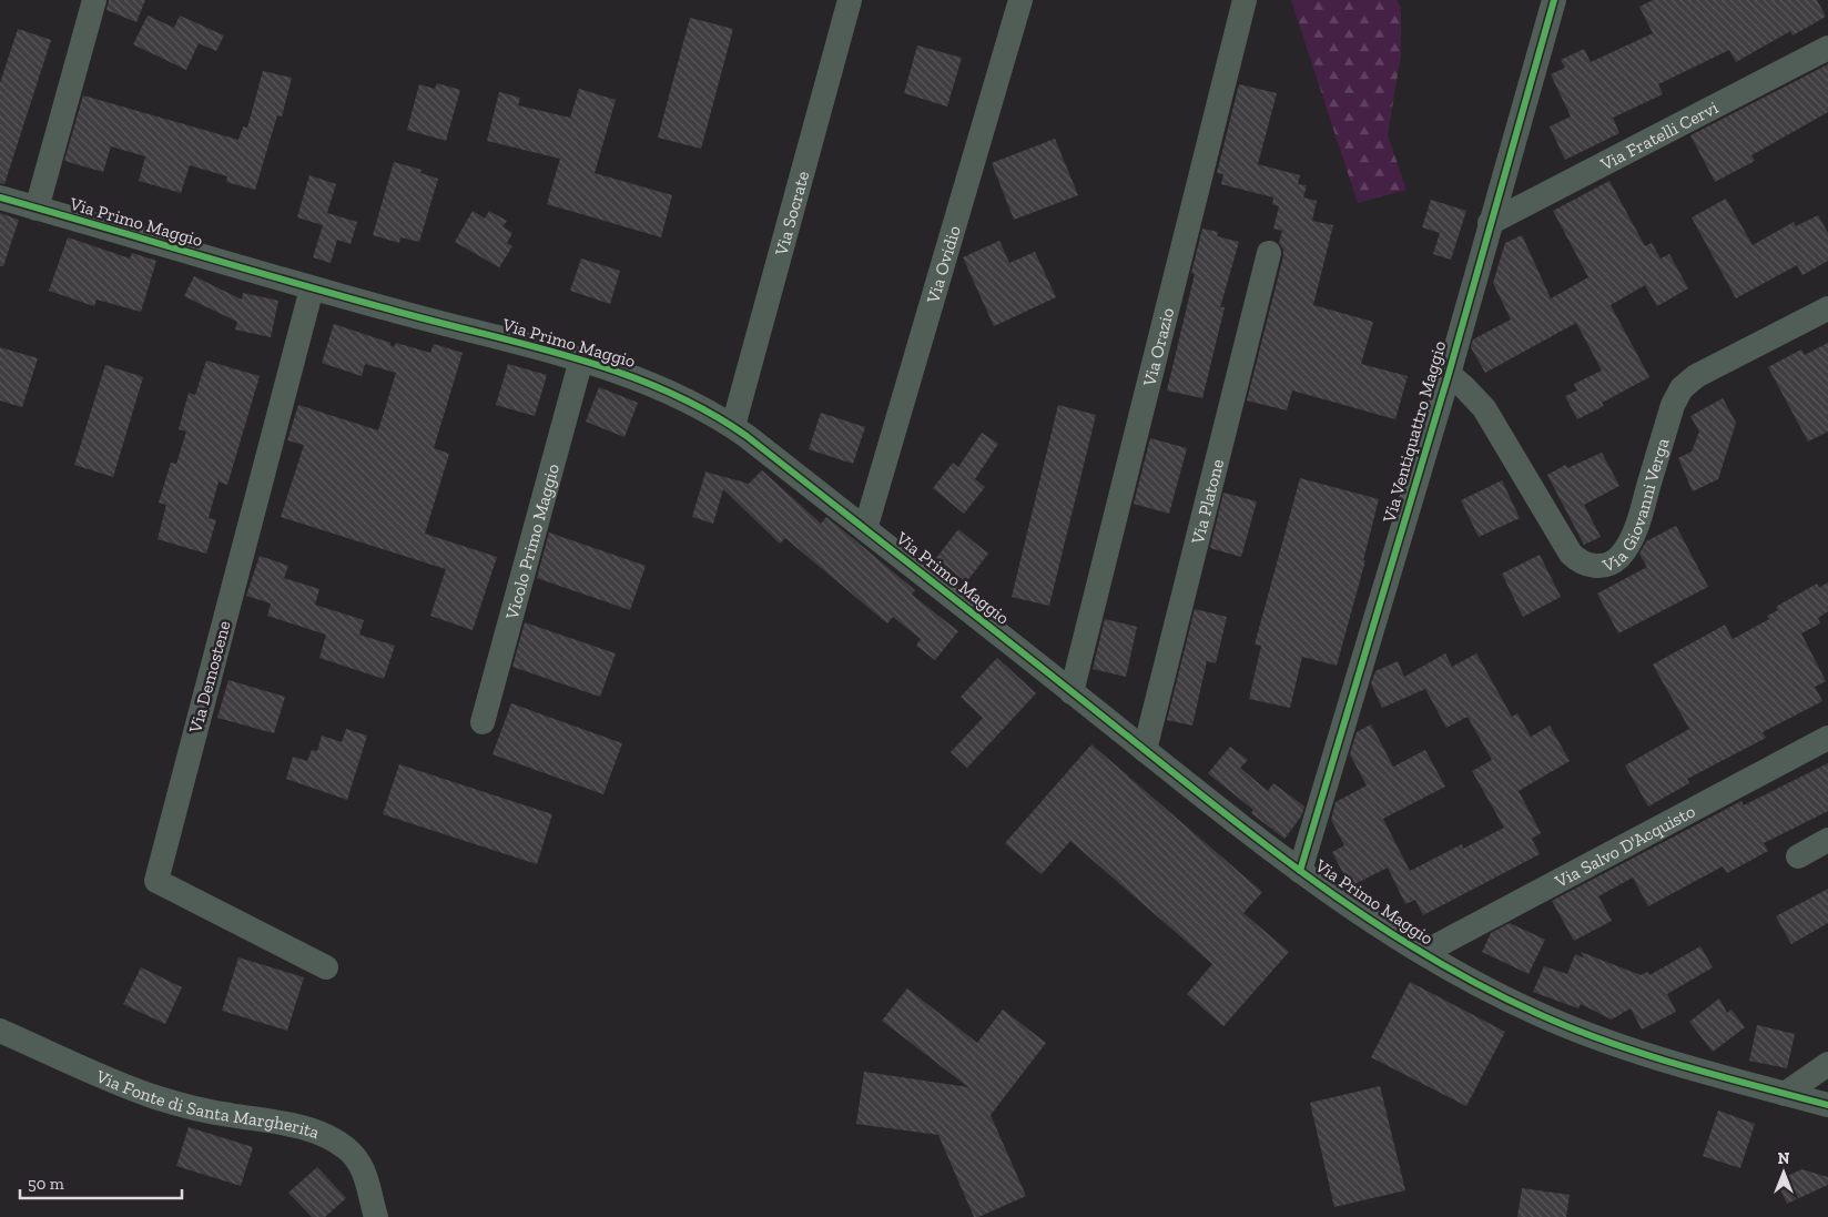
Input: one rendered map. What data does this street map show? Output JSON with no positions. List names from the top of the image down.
{
  "streets": {
    "street": [
      "Via Fratelli Cervi",
      "Via Socrate",
      "Via Primo Maggio",
      "Via Ovidio",
      "Via Orazio",
      "Via Ventiquattro Maggio",
      "Via Giovanni Verga",
      "Via Platone",
      "Vicolo Primo Maggio",
      "Via Demostene",
      "Via Salvo D'Acquisto",
      "Via Fonte di Santa Margherita"
    ]
  },
  "crossings": [
    ["Via Fratelli Cervi", "Via Ventiquattro Maggio"],
    ["Via Socrate", "Via Primo Maggio"],
    ["Via Primo Maggio", "Via Ovidio"],
    ["Via Primo Maggio", "Via Orazio"],
    ["Via Primo Maggio", "Via Ventiquattro Maggio"],
    ["Via Primo Maggio", "Via Platone"],
    ["Via Primo Maggio", "Vicolo Primo Maggio"],
    ["Via Primo Maggio", "Via Demostene"],
    ["Via Primo Maggio", "Via Salvo D'Acquisto"],
    ["Via Ventiquattro Maggio", "Via Giovanni Verga"]
  ],
  "scale_bar": "50 m",
  "north": "top"
}
